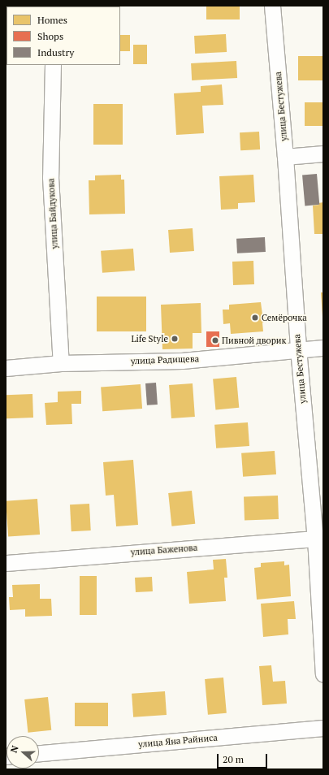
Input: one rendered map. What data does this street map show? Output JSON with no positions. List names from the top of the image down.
{
  "streets": {
    "street": [
      "улица Бестужева",
      "улица Байдукова",
      "улица Радищева",
      "улица Баженова",
      "улица Яна Райниса"
    ]
  },
  "crossings": [
    ["улица Бестужева", "улица Радищева"],
    ["улица Бестужева", "улица Баженова"],
    ["улица Байдукова", "улица Радищева"]
  ],
  "places": ["Семёрочка", "Life Style", "Пивной дворик"],
  "legend": ["Homes", "Shops", "Industry"],
  "scale_bar": "20 m",
  "north": "left"
}
